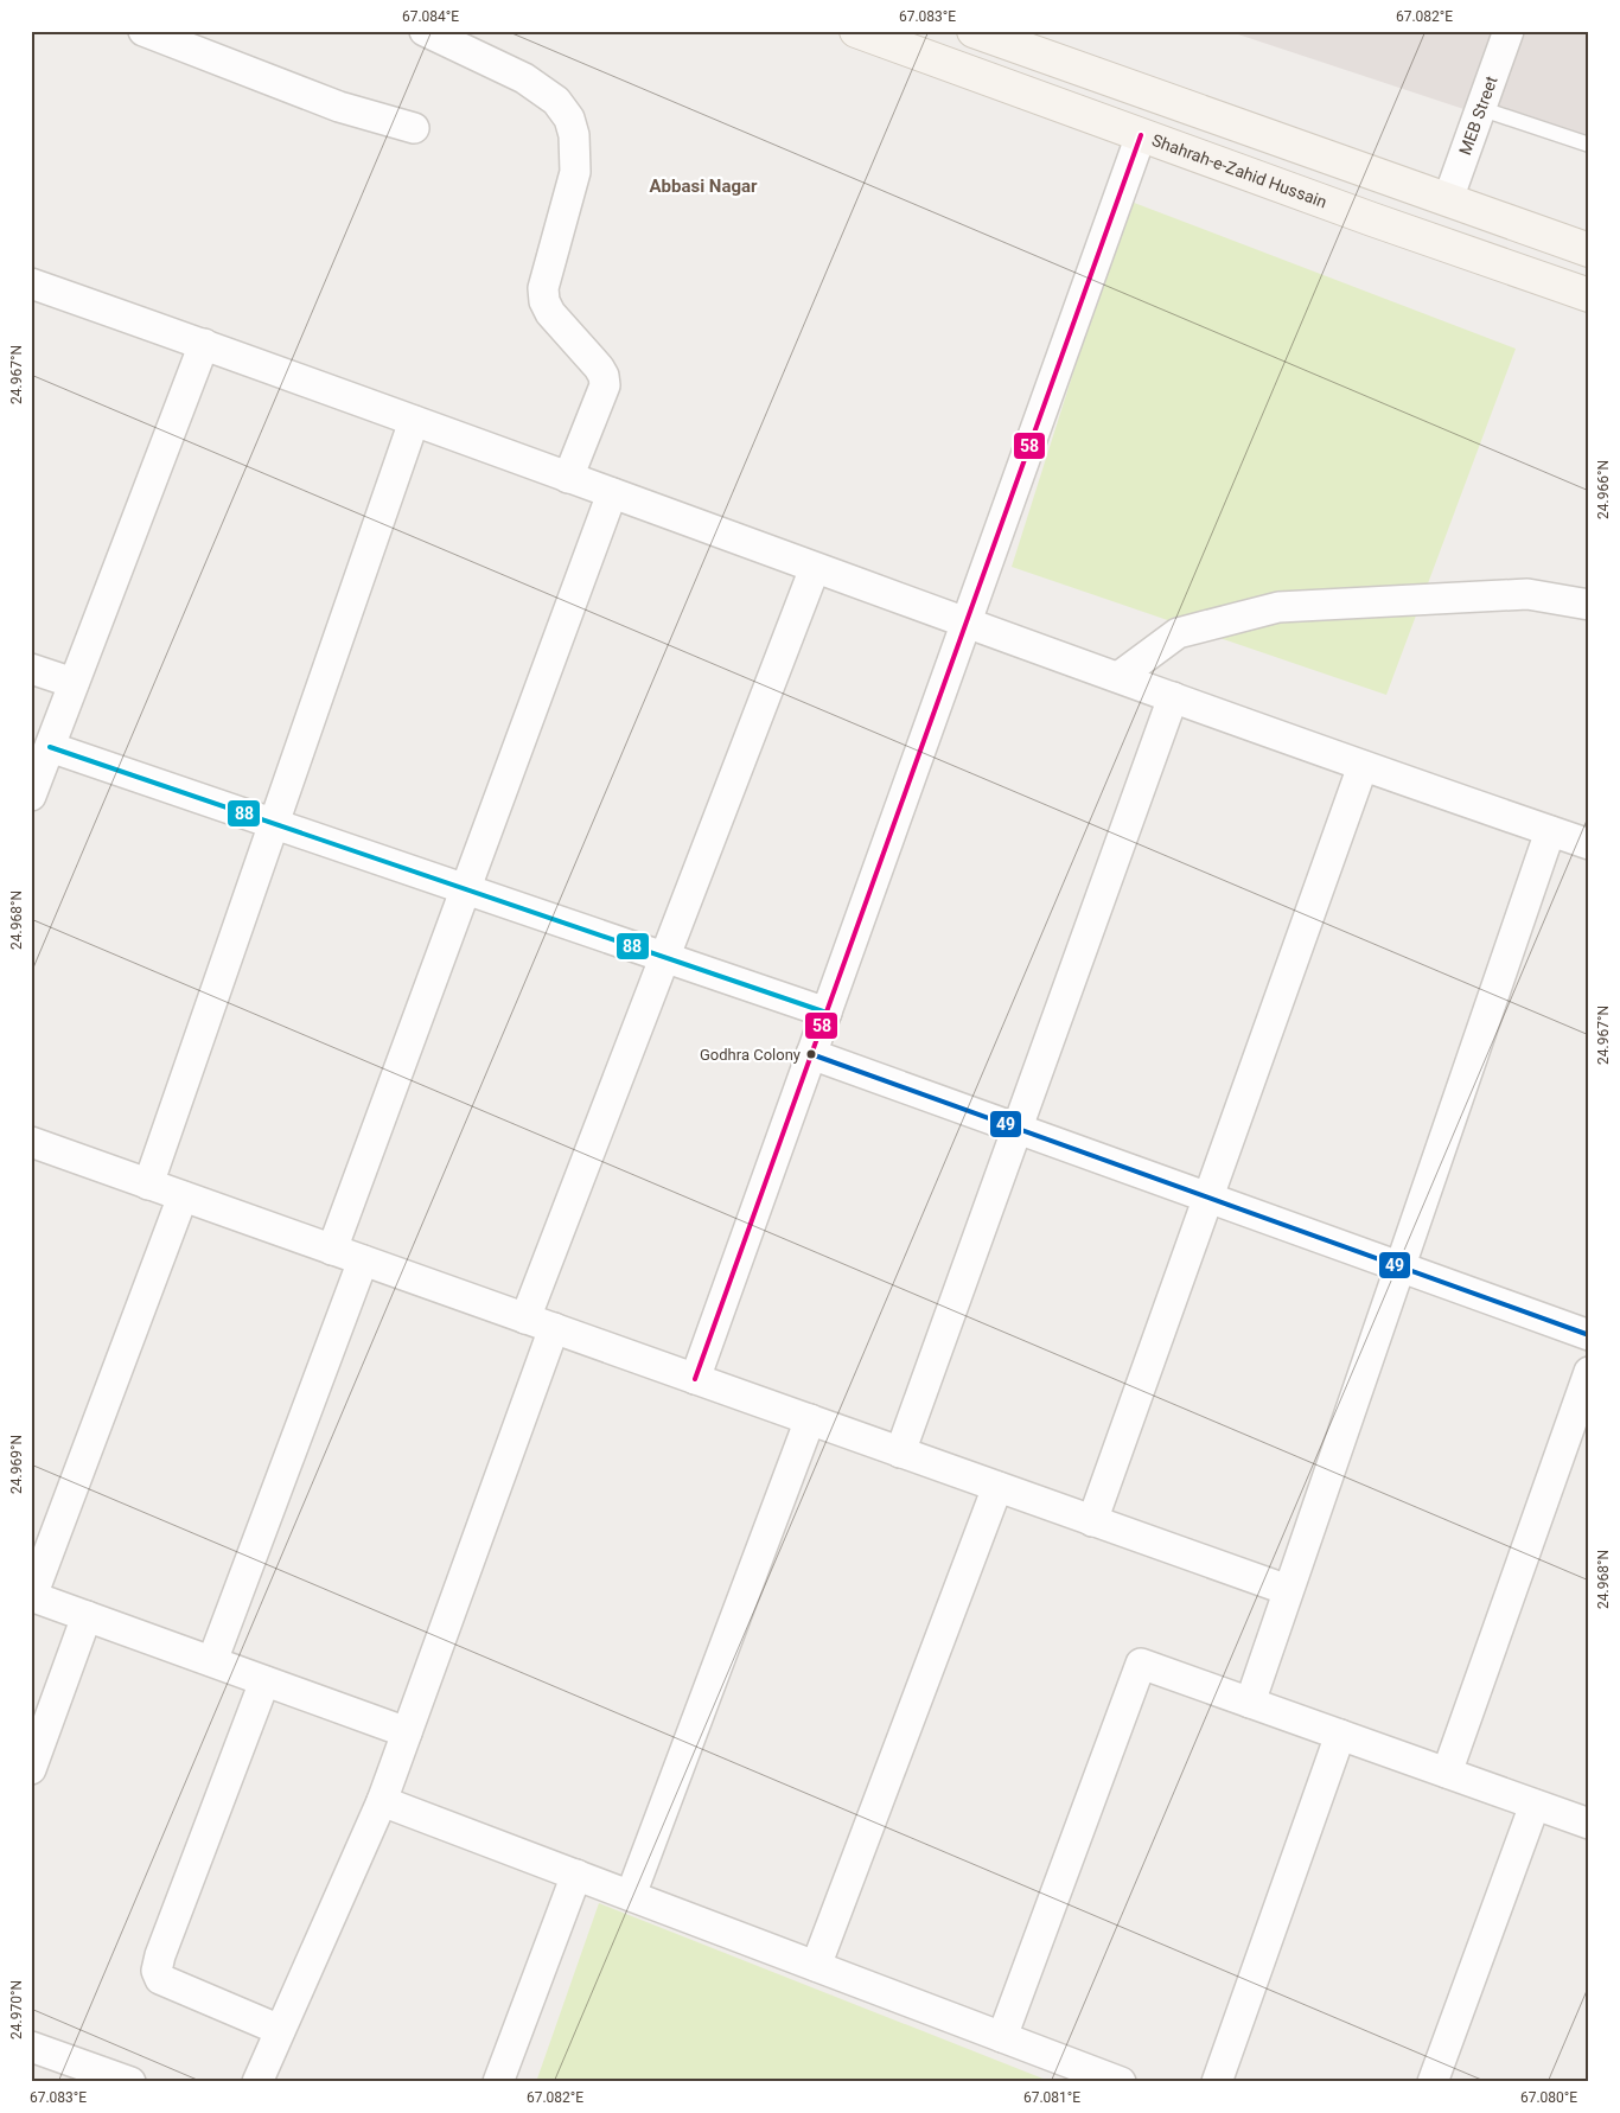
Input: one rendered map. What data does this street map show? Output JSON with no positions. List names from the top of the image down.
{
  "streets": {
    "main road": ["Shahrah-e-Zahid Hussain"],
    "street": ["MEB Street"]
  },
  "districts": ["Abbasi Nagar"],
  "places": ["Godhra Colony"],
  "lines": ["transit line 58", "transit line 88", "transit line 49"],
  "coordinates": [
    "67.084°E",
    "67.083°E",
    "67.082°E",
    "24.967°N",
    "24.966°N",
    "24.968°N",
    "24.969°N",
    "24.970°N",
    "67.081°E",
    "67.080°E"
  ]
}
